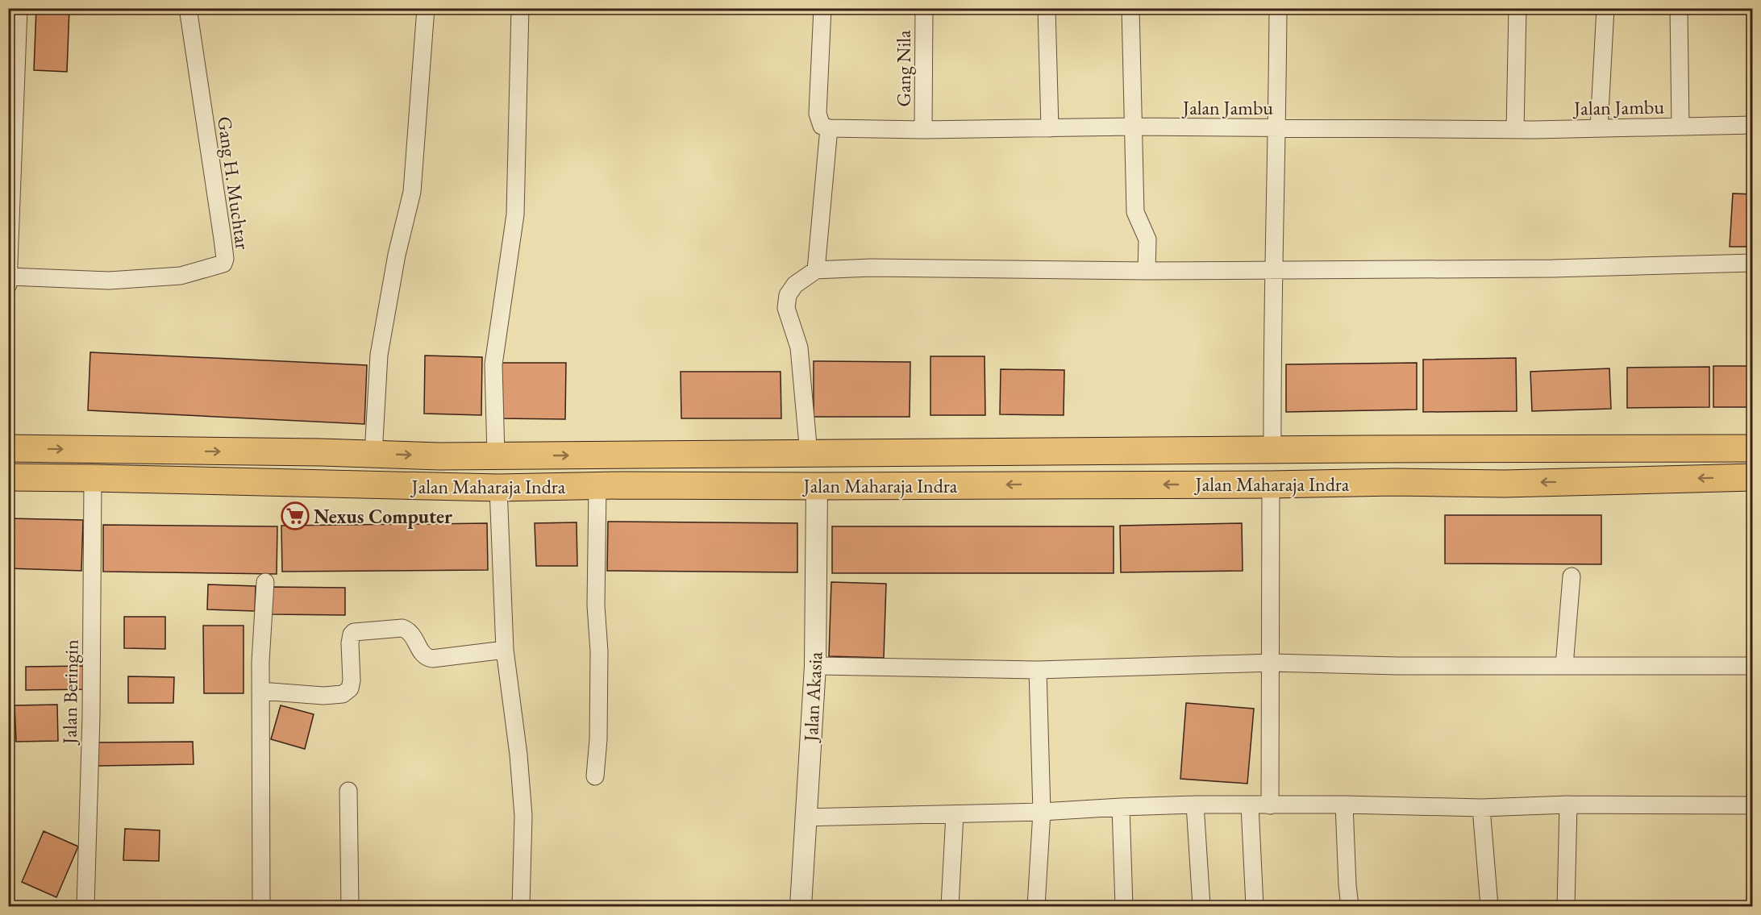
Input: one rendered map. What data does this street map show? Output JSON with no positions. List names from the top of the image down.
{
  "streets": {
    "highway": ["Jalan Maharaja Indra"],
    "street": [
      "Gang Nila",
      "Jalan Jambu",
      "Gang H. Muchtar",
      "Jalan Beringin",
      "Jalan Akasia"
    ]
  },
  "crossings": [
    ["Gang Nila", "Jalan Jambu"],
    ["Jalan Maharaja Indra", "Jalan Beringin"],
    ["Jalan Maharaja Indra", "Jalan Akasia"]
  ],
  "places": {
    "supermarket": ["Nexus Computer"]
  }
}
